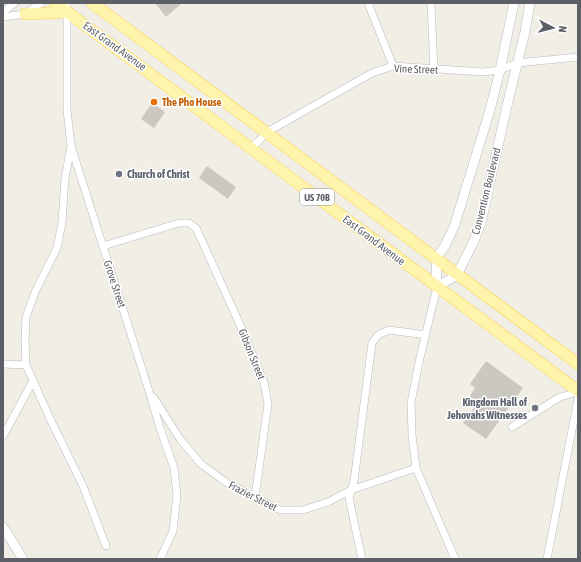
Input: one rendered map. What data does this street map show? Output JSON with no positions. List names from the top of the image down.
{
  "streets": {
    "main road": ["East Grand Avenue", "US 70B"],
    "street": [
      "Vine Street",
      "Convention Boulevard",
      "Grove Street",
      "Gibson Street",
      "Frazier Street"
    ]
  },
  "crossings": [
    ["East Grand Avenue", "Vine Street"],
    ["East Grand Avenue", "Convention Boulevard"],
    ["East Grand Avenue", "Grove Street"],
    ["Vine Street", "Convention Boulevard"],
    ["Grove Street", "Gibson Street"],
    ["Grove Street", "Frazier Street"],
    ["Gibson Street", "Frazier Street"]
  ],
  "places": ["The Pho House", "Church of Christ", "Kingdom Hall of Jehovahs Witnesses"],
  "north": "right"
}
